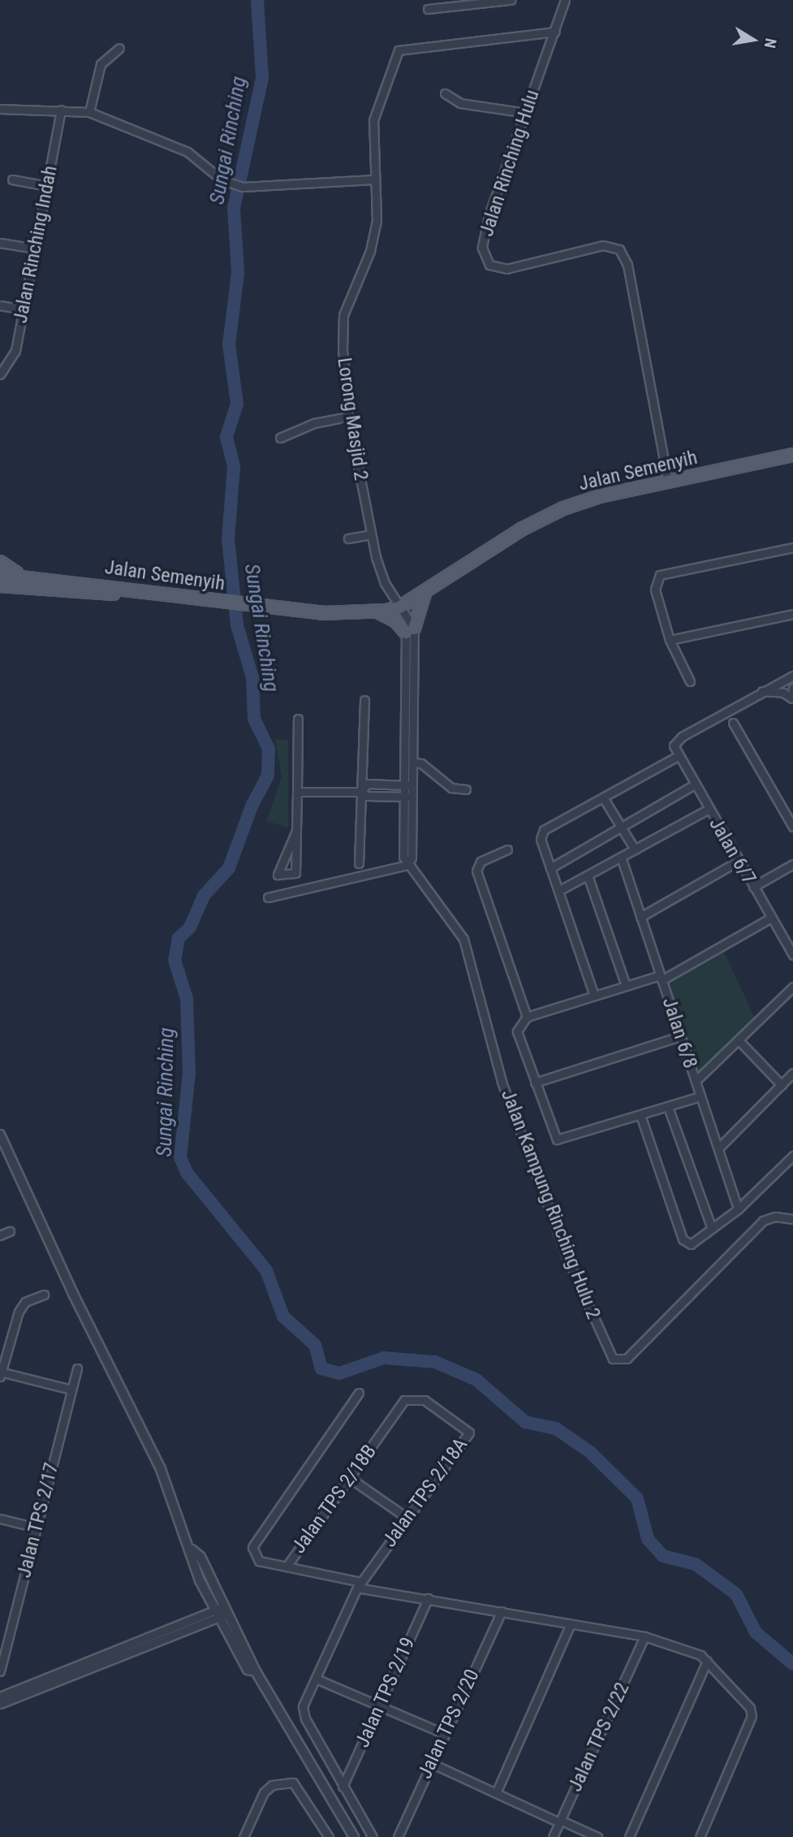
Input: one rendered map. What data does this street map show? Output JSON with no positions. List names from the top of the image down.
{
  "streets": {
    "main road": ["Jalan Semenyih"],
    "street": [
      "Jalan Rinching Hulu",
      "Jalan Rinching Indah",
      "Lorong Masjid 2",
      "Jalan 6/7",
      "Jalan 6/8",
      "Jalan Kampung Rinching Hulu 2",
      "Jalan TPS 2/18A",
      "Jalan TPS 2/18B",
      "Jalan TPS 2/17",
      "Jalan TPS 2/19",
      "Jalan TPS 2/20",
      "Jalan TPS 2/22"
    ]
  },
  "crossings": [
    ["Jalan Rinching Hulu", "Lorong Masjid 2"],
    ["Jalan Rinching Hulu", "Jalan Semenyih"],
    ["Lorong Masjid 2", "Jalan Semenyih"],
    ["Jalan TPS 2/18A", "Jalan TPS 2/18B"],
    ["Jalan TPS 2/18A", "Jalan TPS 2/19"],
    ["Jalan TPS 2/18B", "Jalan TPS 2/19"],
    ["Jalan TPS 2/18B", "Jalan TPS 2/20"],
    ["Jalan TPS 2/18B", "Jalan TPS 2/22"]
  ],
  "water": ["Sungai Rinching"],
  "north": "right"
}
